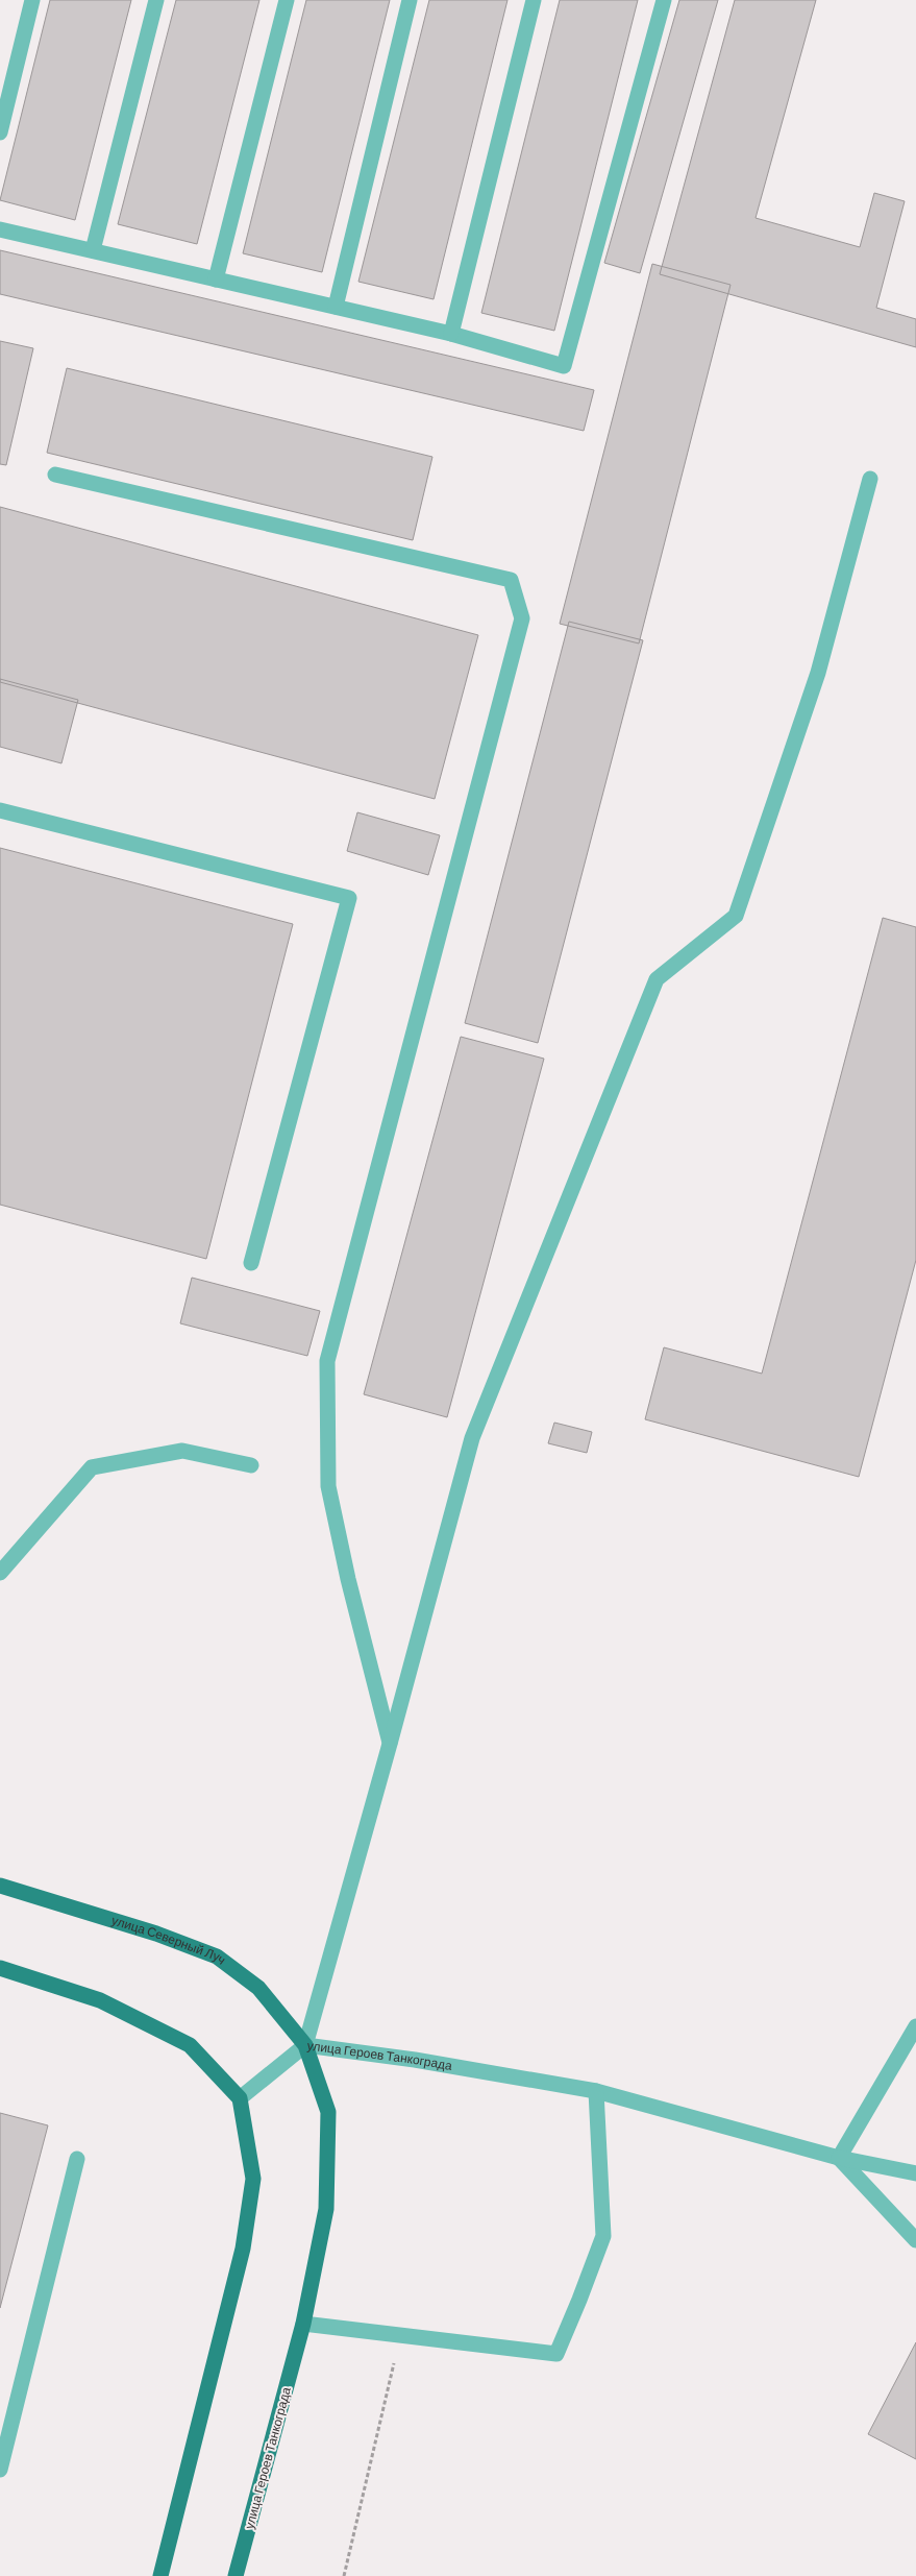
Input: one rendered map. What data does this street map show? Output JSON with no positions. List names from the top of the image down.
{
  "streets": {
    "main road": ["улица Северный Луч", "улица Героев Танкограда"]
  },
  "crossings": [
    ["улица Северный Луч", "улица Героев Танкограда"]
  ]
}
